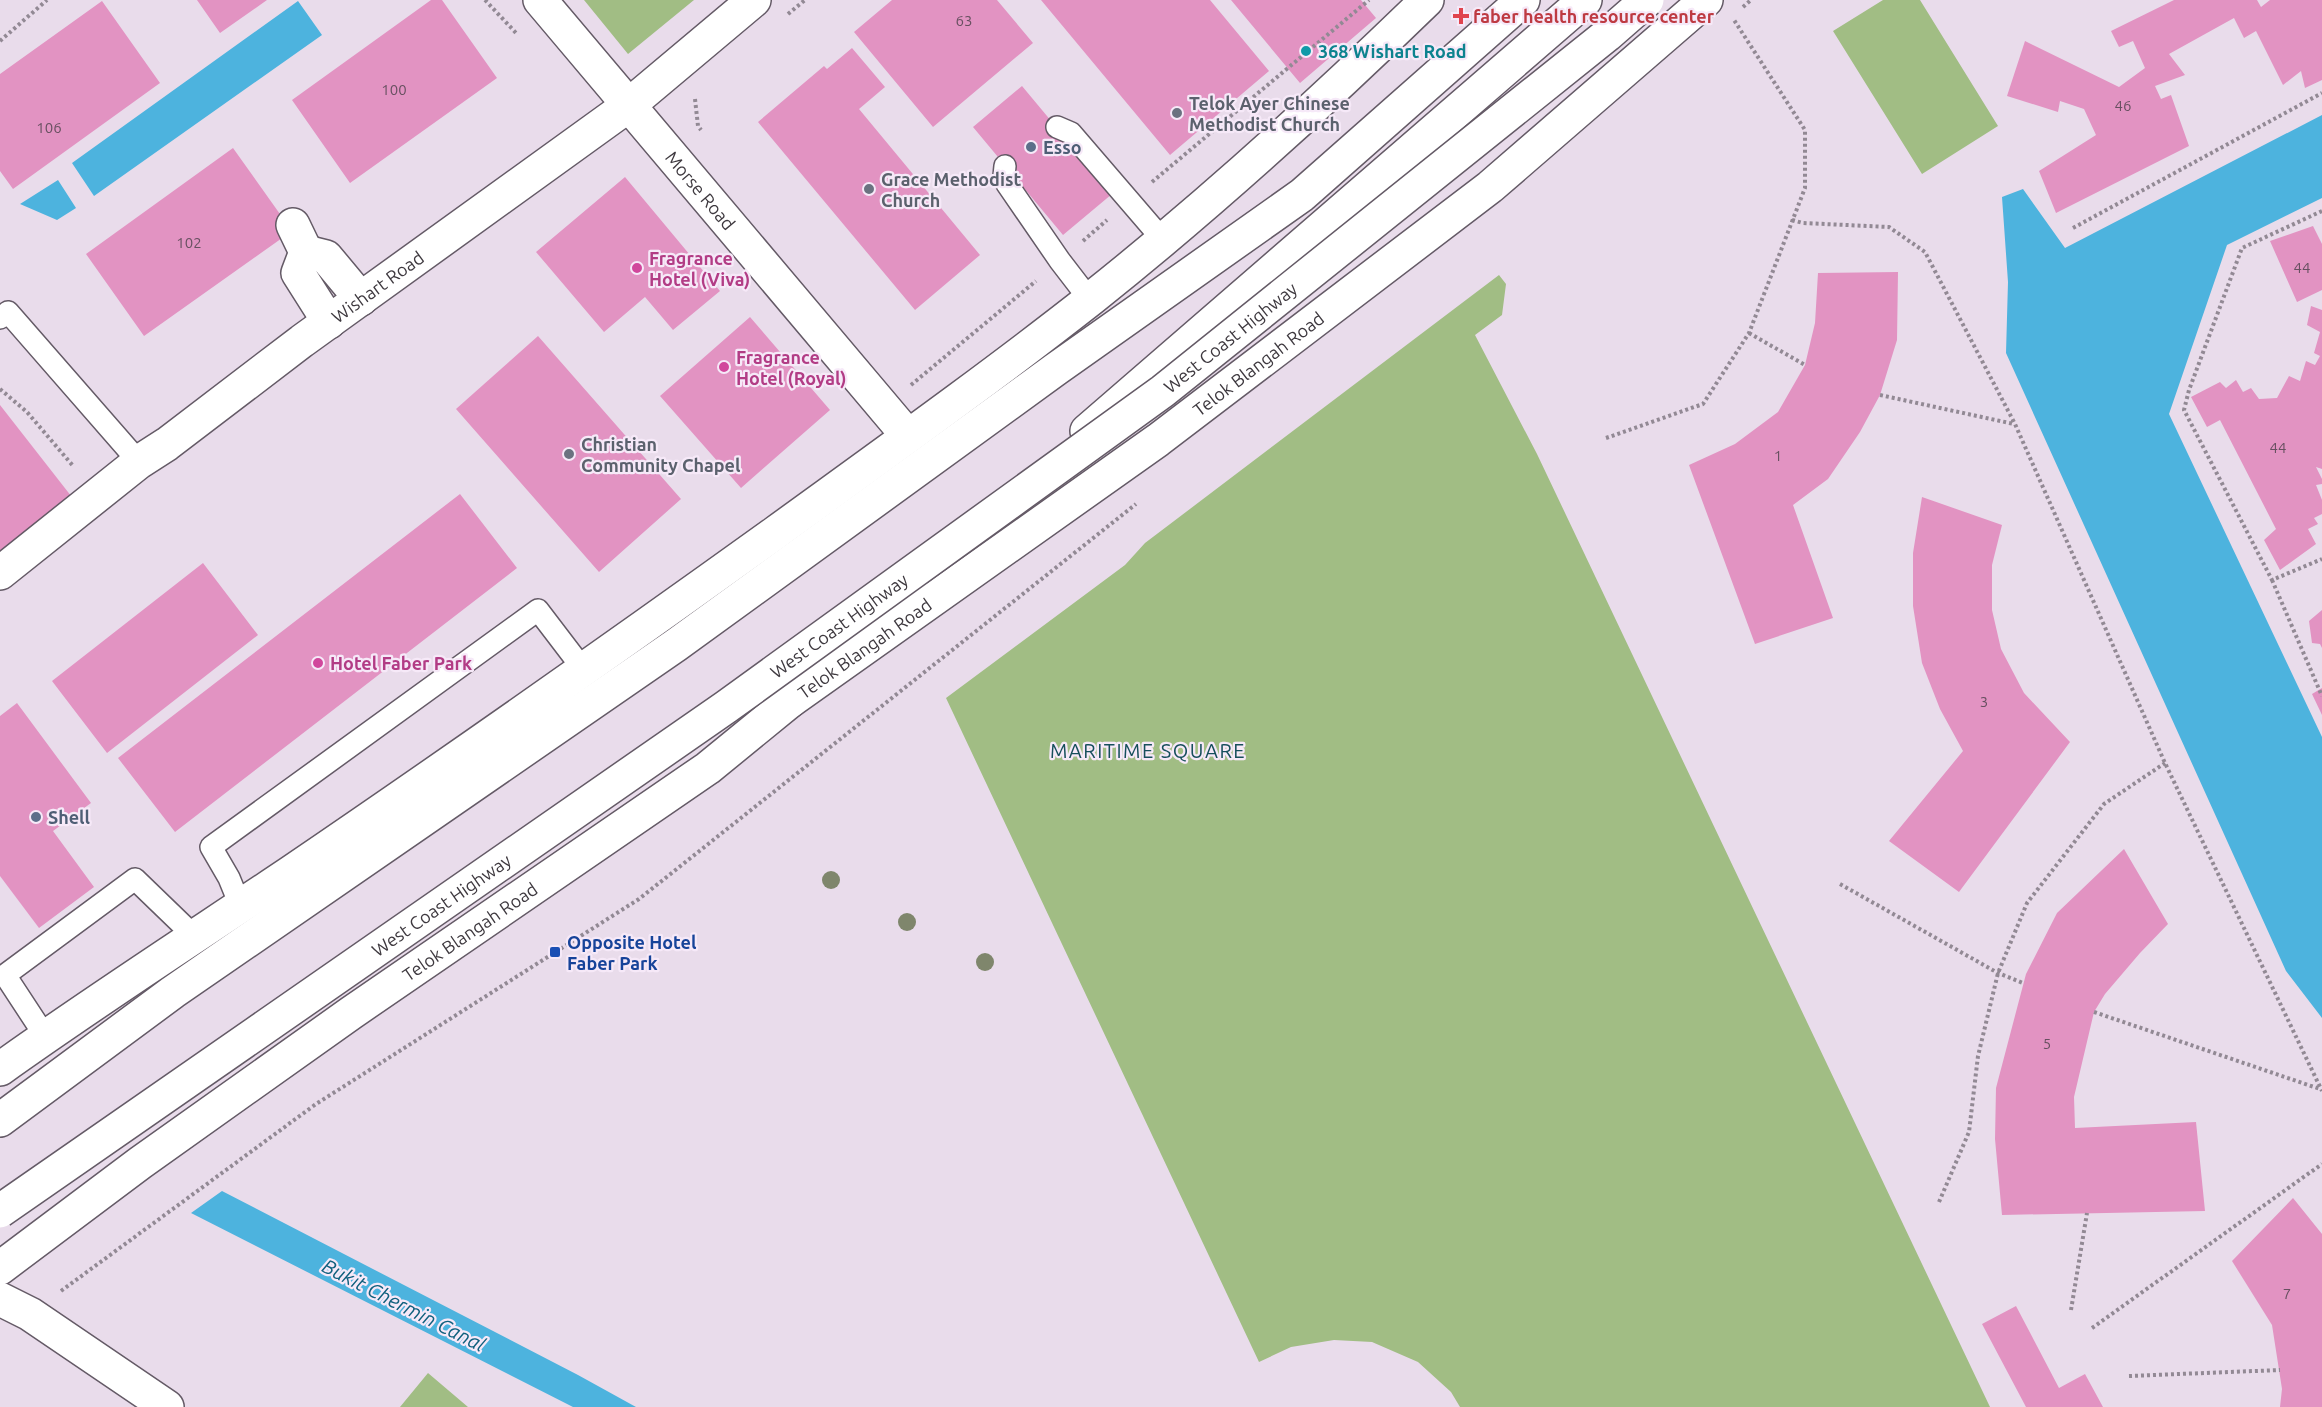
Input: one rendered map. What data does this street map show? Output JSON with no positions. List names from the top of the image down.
{
  "streets": {
    "main road": [
      "Morse Road",
      "Wishart Road",
      "West Coast Highway",
      "Telok Blangah Road"
    ]
  },
  "crossings": [
    ["Morse Road", "Wishart Road"]
  ],
  "districts": ["MARITIME SQUARE"],
  "water": ["Bukit Chermin Canal"],
  "places": {
    "health": ["faber health resource center"],
    "other": [
      "368 Wishart Road",
      "Telok Ayer Chinese Methodist Church",
      "Esso",
      "Grace Methodist Church",
      "Fragrance Hotel (Viva)",
      "Fragrance Hotel (Royal)",
      "Christian Community Chapel",
      "Hotel Faber Park",
      "Shell"
    ],
    "transit": ["Opposite Hotel Faber Park"]
  },
  "house_numbers": [
    "63",
    "100",
    "46",
    "106",
    "102",
    "44",
    "44",
    "1",
    "3",
    "5",
    "7"
  ]
}
